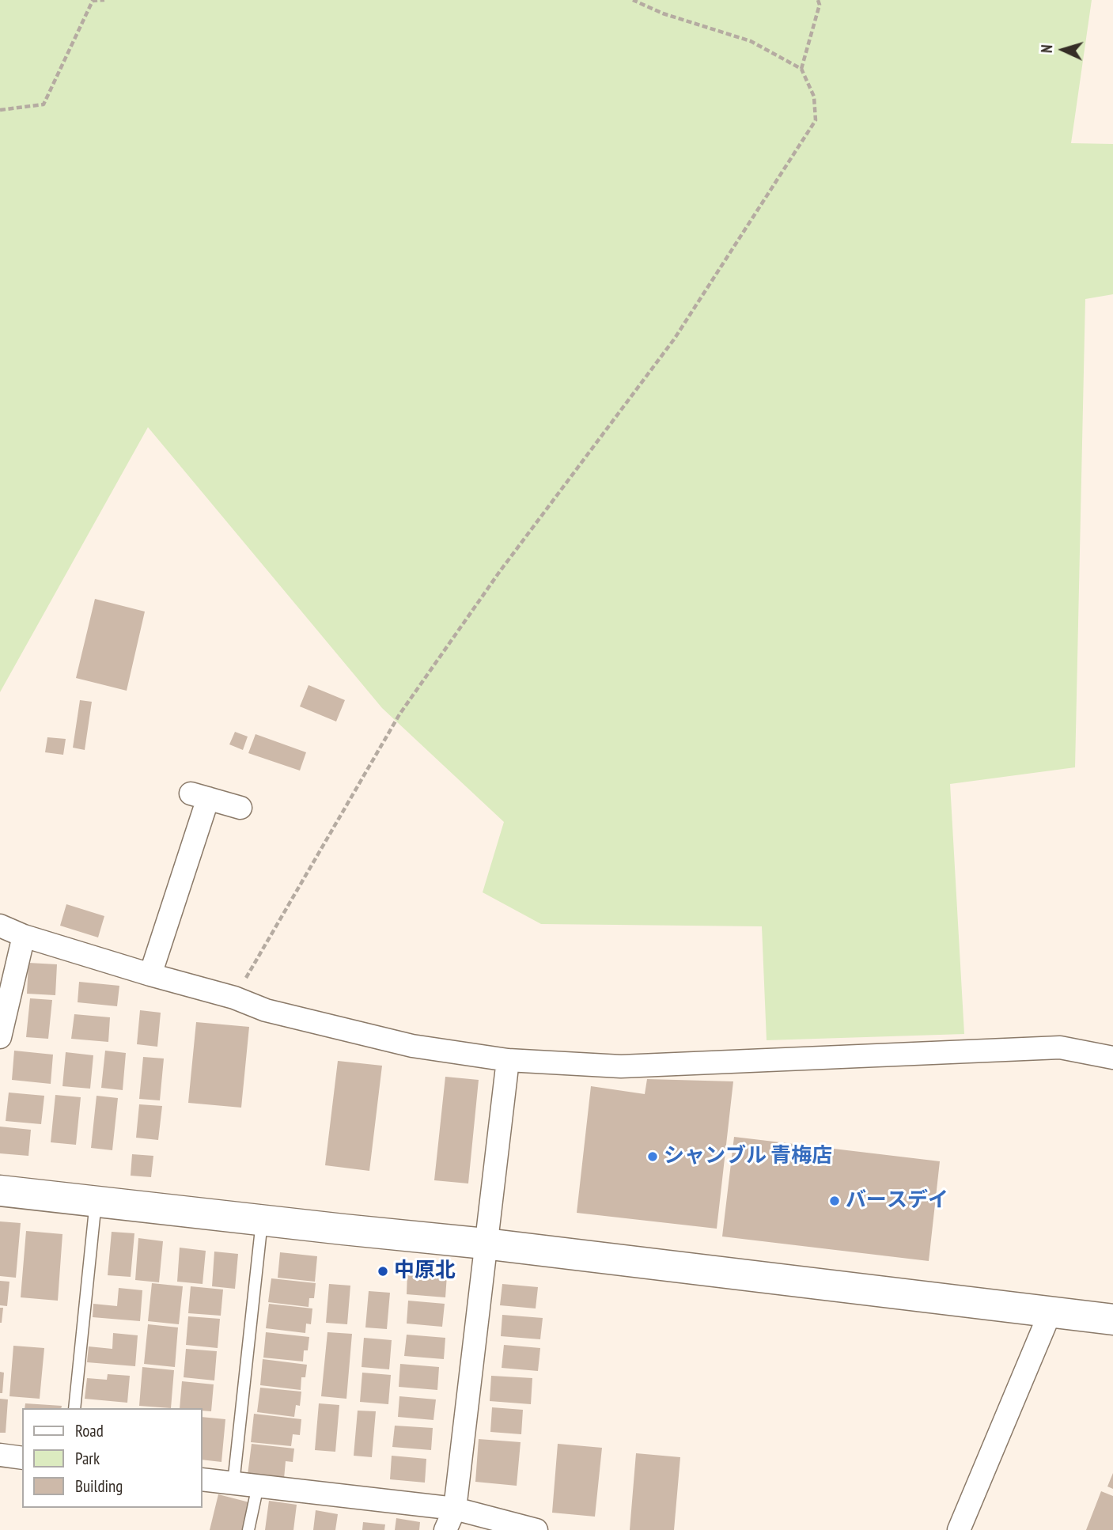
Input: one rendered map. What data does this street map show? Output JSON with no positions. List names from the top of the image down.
{
  "places": ["シャンブル 青梅店", "バースデイ", "中原北"],
  "legend": ["Road", "Park", "Building"],
  "north": "left"
}
